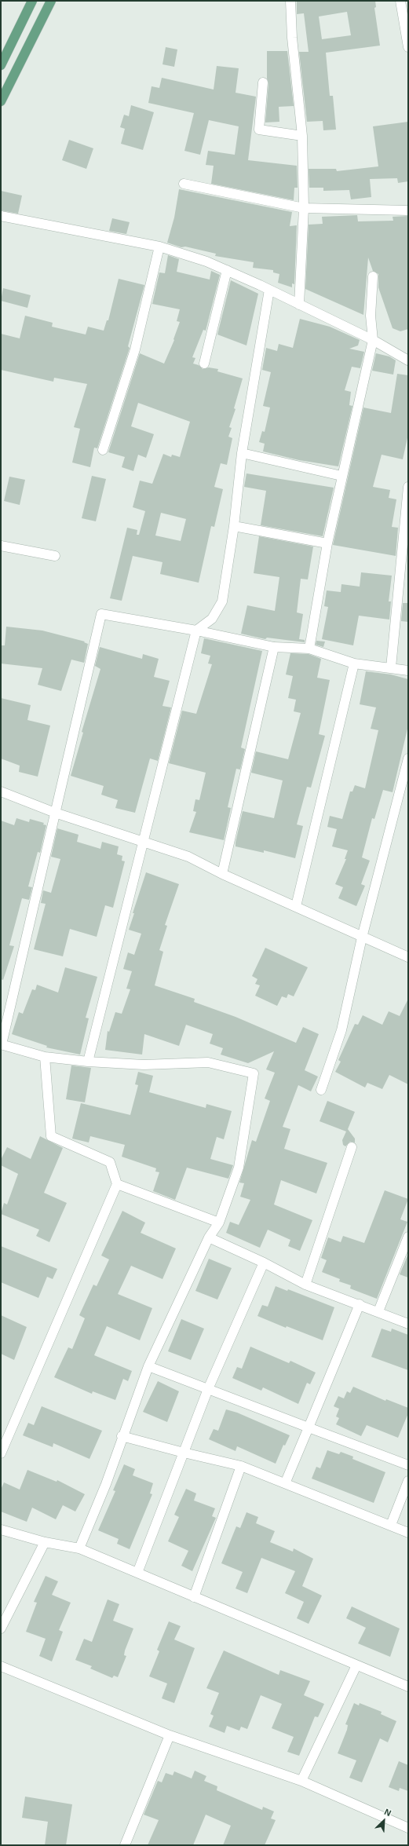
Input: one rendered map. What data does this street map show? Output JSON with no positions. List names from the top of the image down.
{
  "north": "top right"
}
